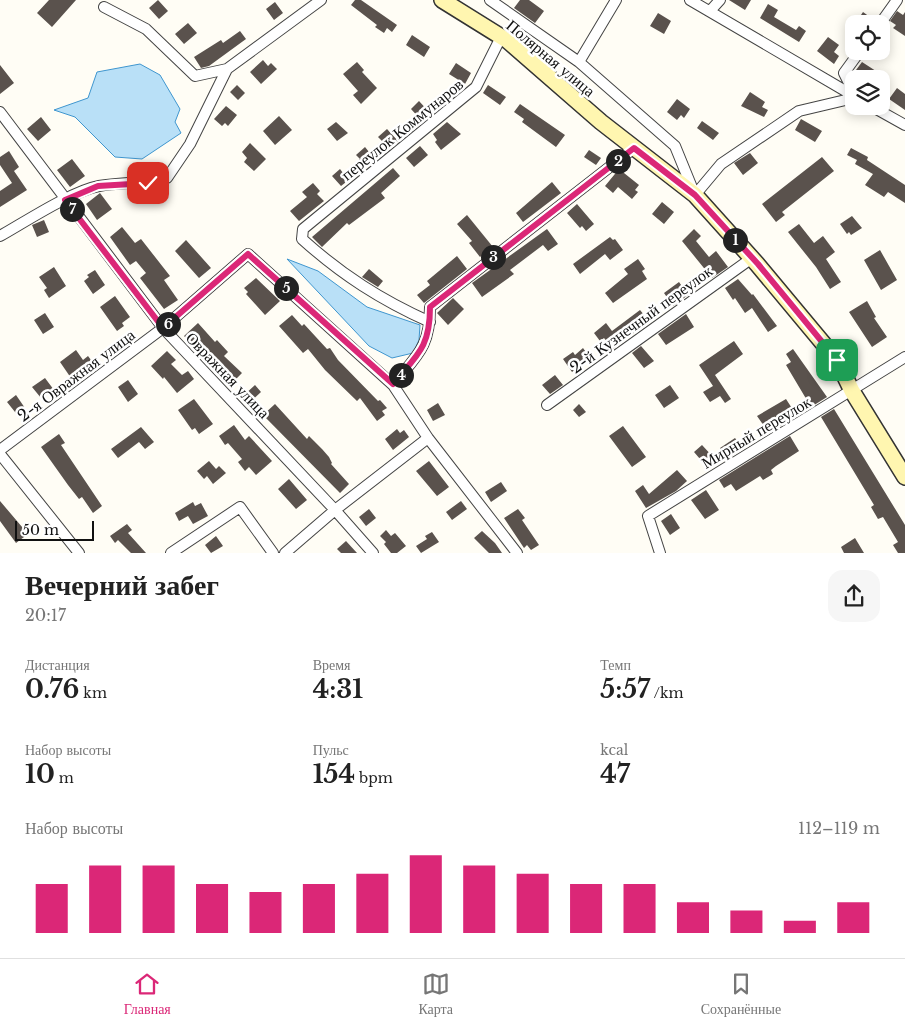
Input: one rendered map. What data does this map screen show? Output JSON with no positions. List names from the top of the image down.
{
  "streets": {
    "street": [
      "Полярная улица",
      "переулок Коммунаров",
      "2-й Кузнечный переулок",
      "2-я Овражная улица",
      "Овражная улица",
      "Мирный переулок"
    ]
  },
  "crossings": [
    ["Полярная улица", "переулок Коммунаров"],
    ["Полярная улица", "2-й Кузнечный переулок"],
    ["Полярная улица", "Мирный переулок"],
    ["2-я Овражная улица", "Овражная улица"]
  ],
  "scale_bar": "50 m",
  "page": {
    "pins": [
      "2",
      "7",
      "1",
      "3",
      "5",
      "6",
      "4"
    ],
    "scale": "50 m",
    "heading": ["Вечерний забег", "20:17"],
    "stats": [
      ["Дистанция", "0.76 km"],
      ["Время", "4:31"],
      ["Темп", "5:57 /km"],
      ["Набор высоты", "10 m"],
      ["Пульс", "154 bpm"],
      ["kcal", "47"]
    ],
    "chart": ["Набор высоты", "112–119 m"],
    "tabs": ["Главная", "Карта", "Сохранённые"]
  }
}
